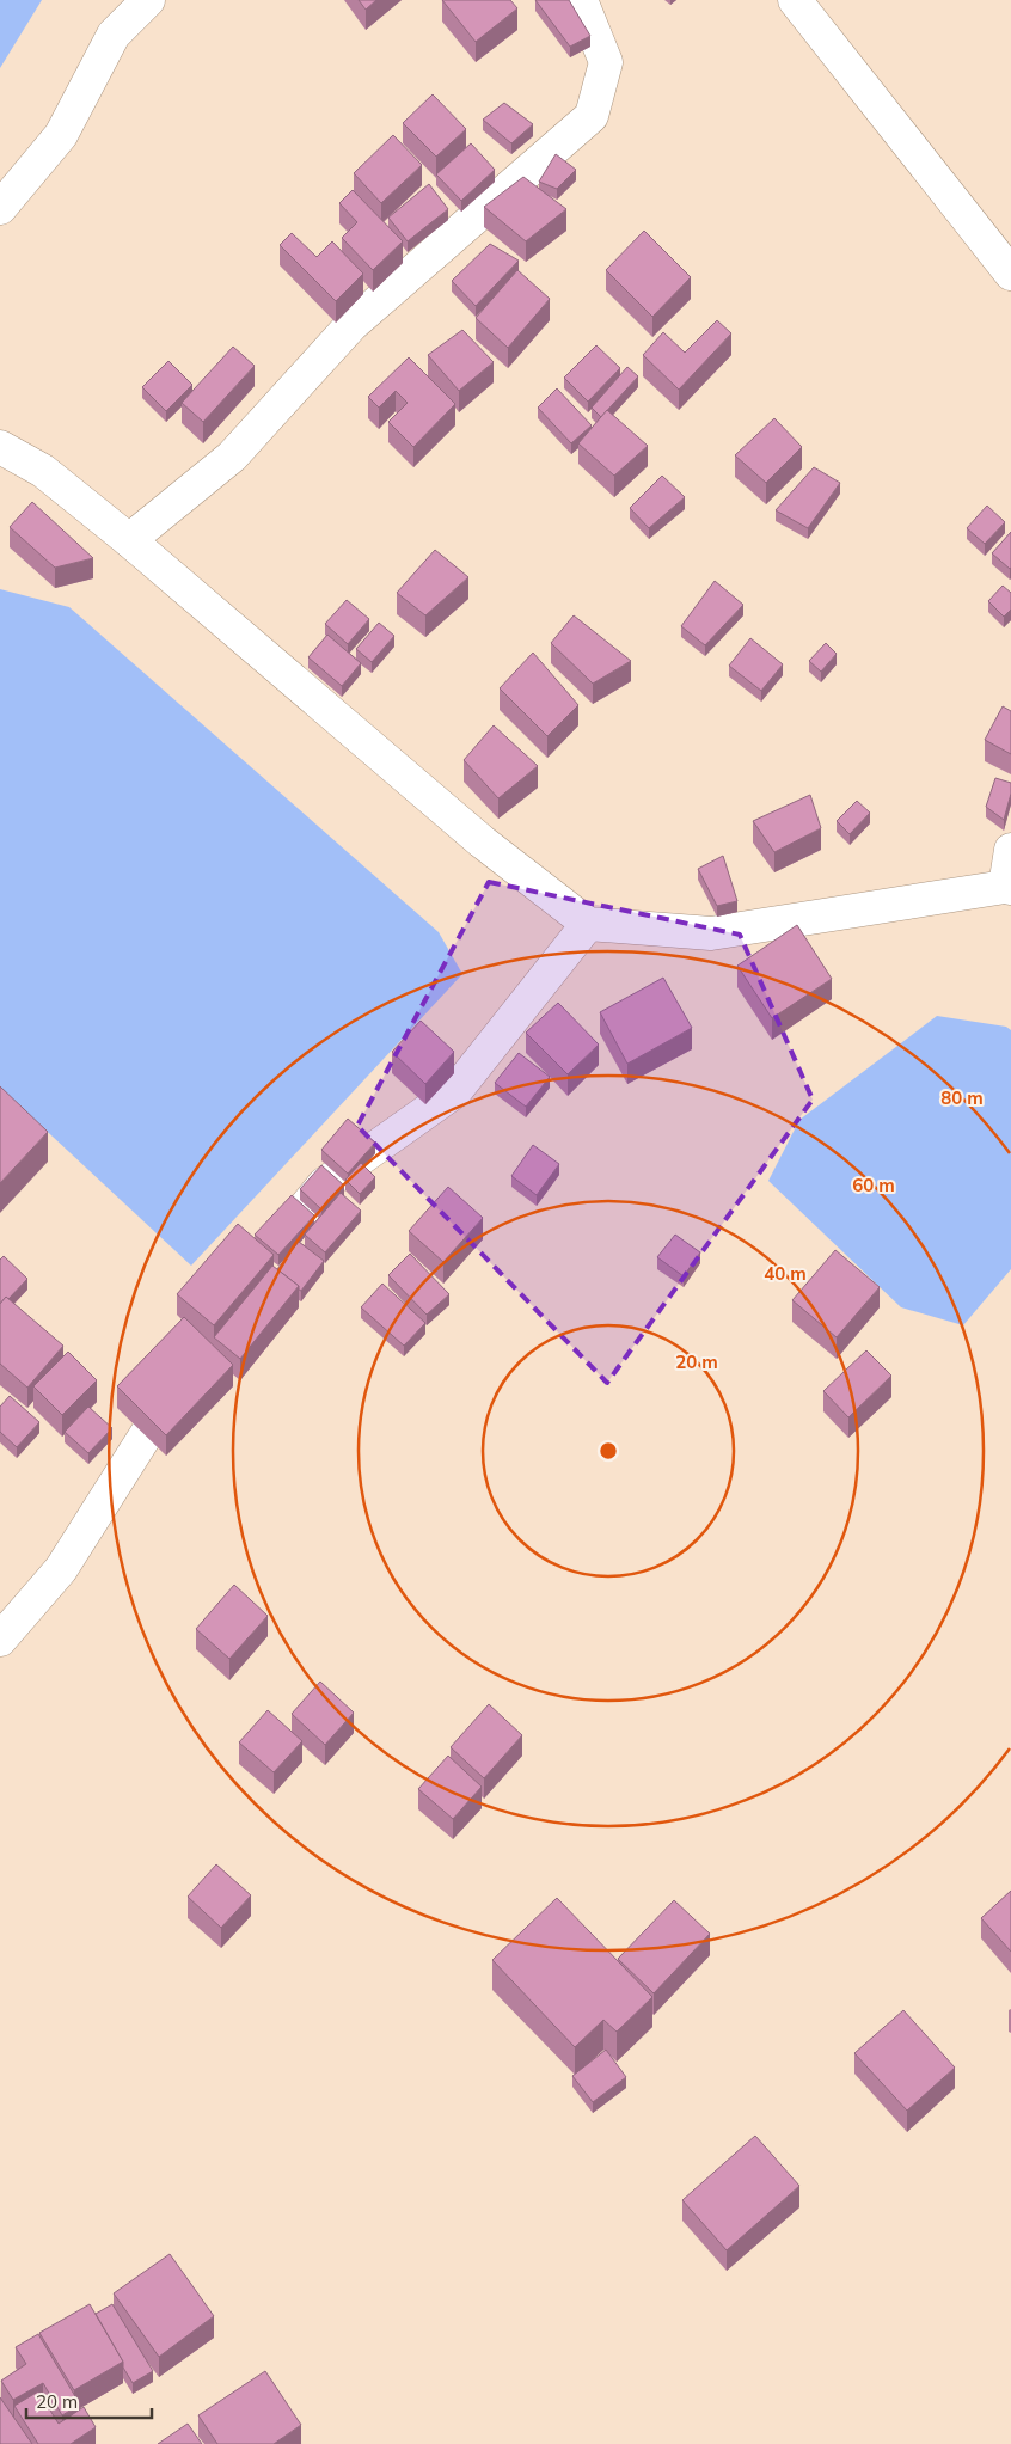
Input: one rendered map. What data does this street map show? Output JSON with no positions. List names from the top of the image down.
{
  "scale_bar": "20 m",
  "rings": [
    "80 m",
    "60 m",
    "40 m",
    "20 m"
  ]
}
